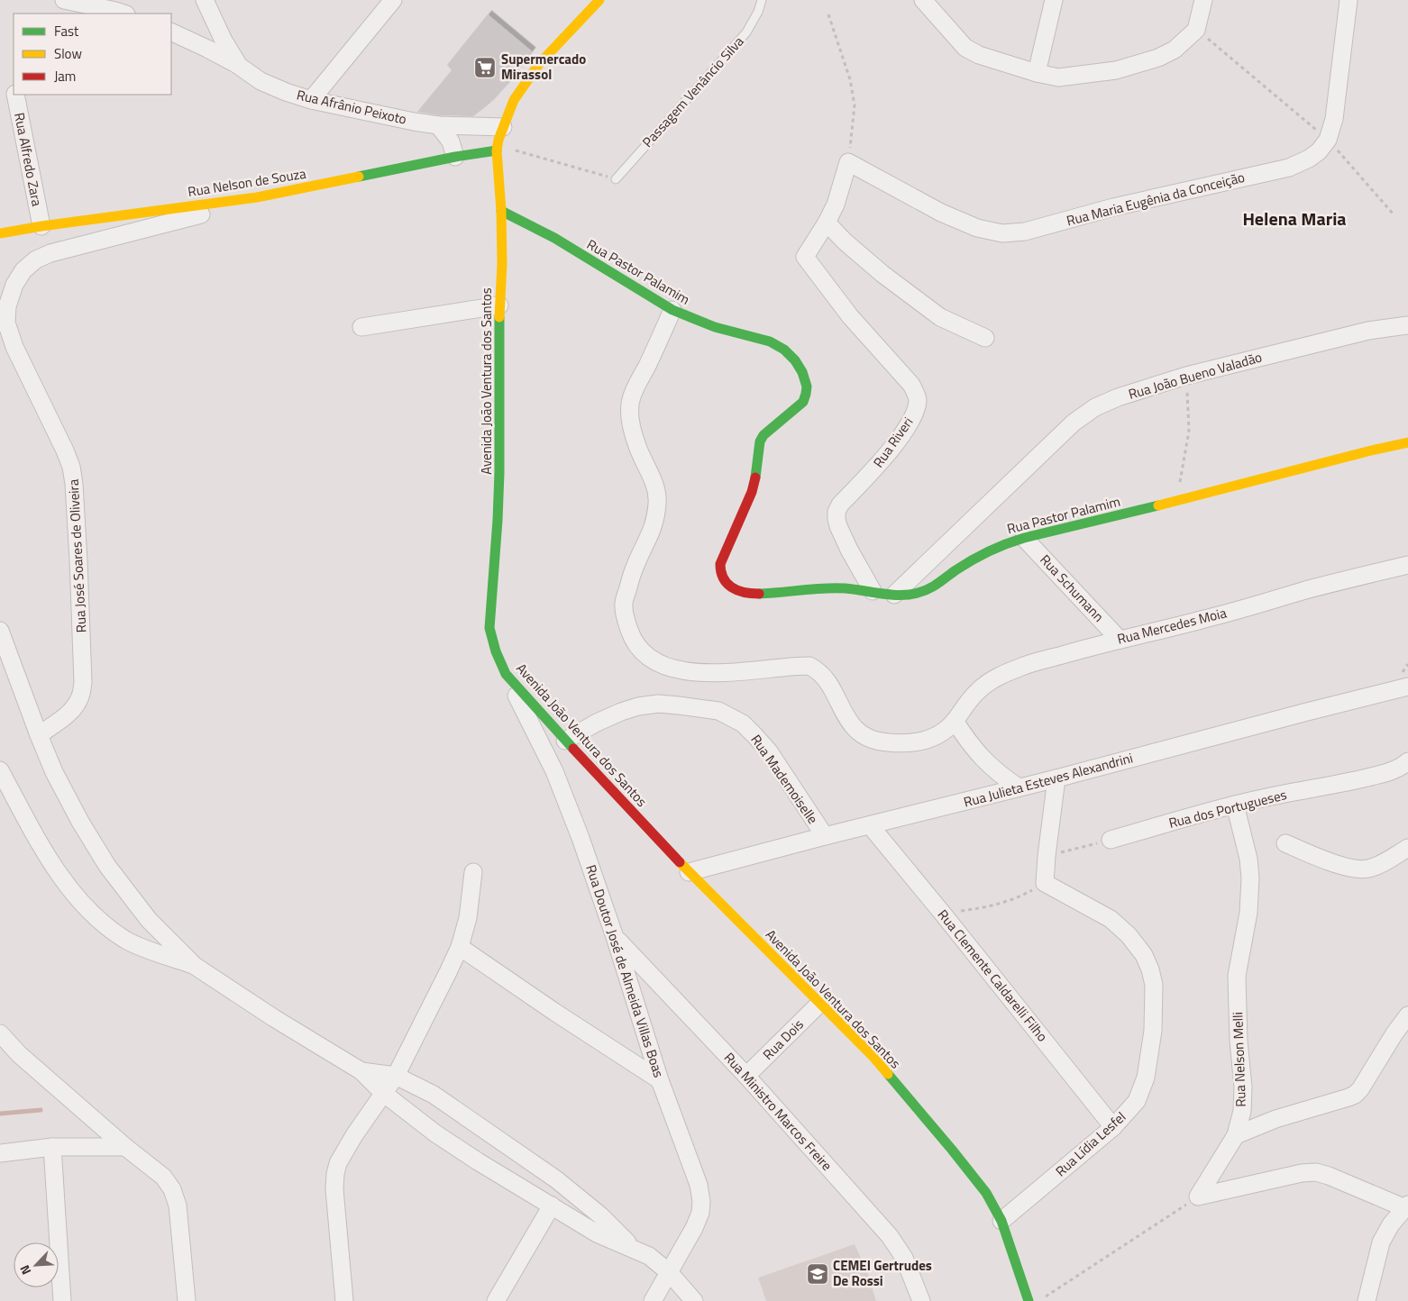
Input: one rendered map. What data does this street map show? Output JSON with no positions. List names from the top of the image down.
{
  "streets": {
    "main road": ["Rua Nelson de Souza", "Rua Pastor Palamim", "Avenida João Ventura dos Santos"],
    "street": [
      "Rua Afrânio Peixoto",
      "Rua Alfredo Zara",
      "Rua Maria Eugênia da Conceição",
      "Rua João Bueno Valadão",
      "Rua Riveri",
      "Rua José Soares de Oliveira",
      "Rua Schumann",
      "Rua Mercedes Moia",
      "Rua Mademoiselle",
      "Rua Julieta Esteves Alexandrini",
      "Rua dos Portugueses",
      "Rua Doutor José de Almeida Villas Boas",
      "Rua Clemente Caldarelli Filho",
      "Rua Dois",
      "Rua Nelson Melli",
      "Rua Ministro Marcos Freire",
      "Rua Lídia Lesfel"
    ],
    "lane": ["Passagem Venâncio Silva"]
  },
  "crossings": [
    ["Rua Afrânio Peixoto", "Avenida João Ventura dos Santos"],
    ["Rua Alfredo Zara", "Rua Nelson de Souza"],
    ["Rua Nelson de Souza", "Avenida João Ventura dos Santos"],
    ["Rua Nelson de Souza", "Rua José Soares de Oliveira"],
    ["Rua Pastor Palamim", "Rua João Bueno Valadão"],
    ["Rua Pastor Palamim", "Avenida João Ventura dos Santos"],
    ["Rua Pastor Palamim", "Rua Riveri"],
    ["Rua Pastor Palamim", "Rua Schumann"],
    ["Rua Pastor Palamim", "Rua Mercedes Moia"],
    ["Avenida João Ventura dos Santos", "Rua Mademoiselle"],
    ["Avenida João Ventura dos Santos", "Rua Julieta Esteves Alexandrini"],
    ["Avenida João Ventura dos Santos", "Rua Doutor José de Almeida Villas Boas"],
    ["Avenida João Ventura dos Santos", "Rua Dois"],
    ["Avenida João Ventura dos Santos", "Rua Lídia Lesfel"],
    ["Rua Schumann", "Rua Mercedes Moia"],
    ["Rua Mademoiselle", "Rua Julieta Esteves Alexandrini"],
    ["Rua Julieta Esteves Alexandrini", "Rua Clemente Caldarelli Filho"],
    ["Rua dos Portugueses", "Rua Nelson Melli"],
    ["Rua Doutor José de Almeida Villas Boas", "Rua Ministro Marcos Freire"],
    ["Rua Clemente Caldarelli Filho", "Rua Lídia Lesfel"],
    ["Rua Dois", "Rua Ministro Marcos Freire"]
  ],
  "districts": ["Helena Maria"],
  "places": {
    "supermarket": ["Supermercado Mirassol"],
    "school or university": ["CEMEI Gertrudes De Rossi"]
  },
  "legend": ["Fast", "Slow", "Jam"],
  "north": "bottom left"
}
